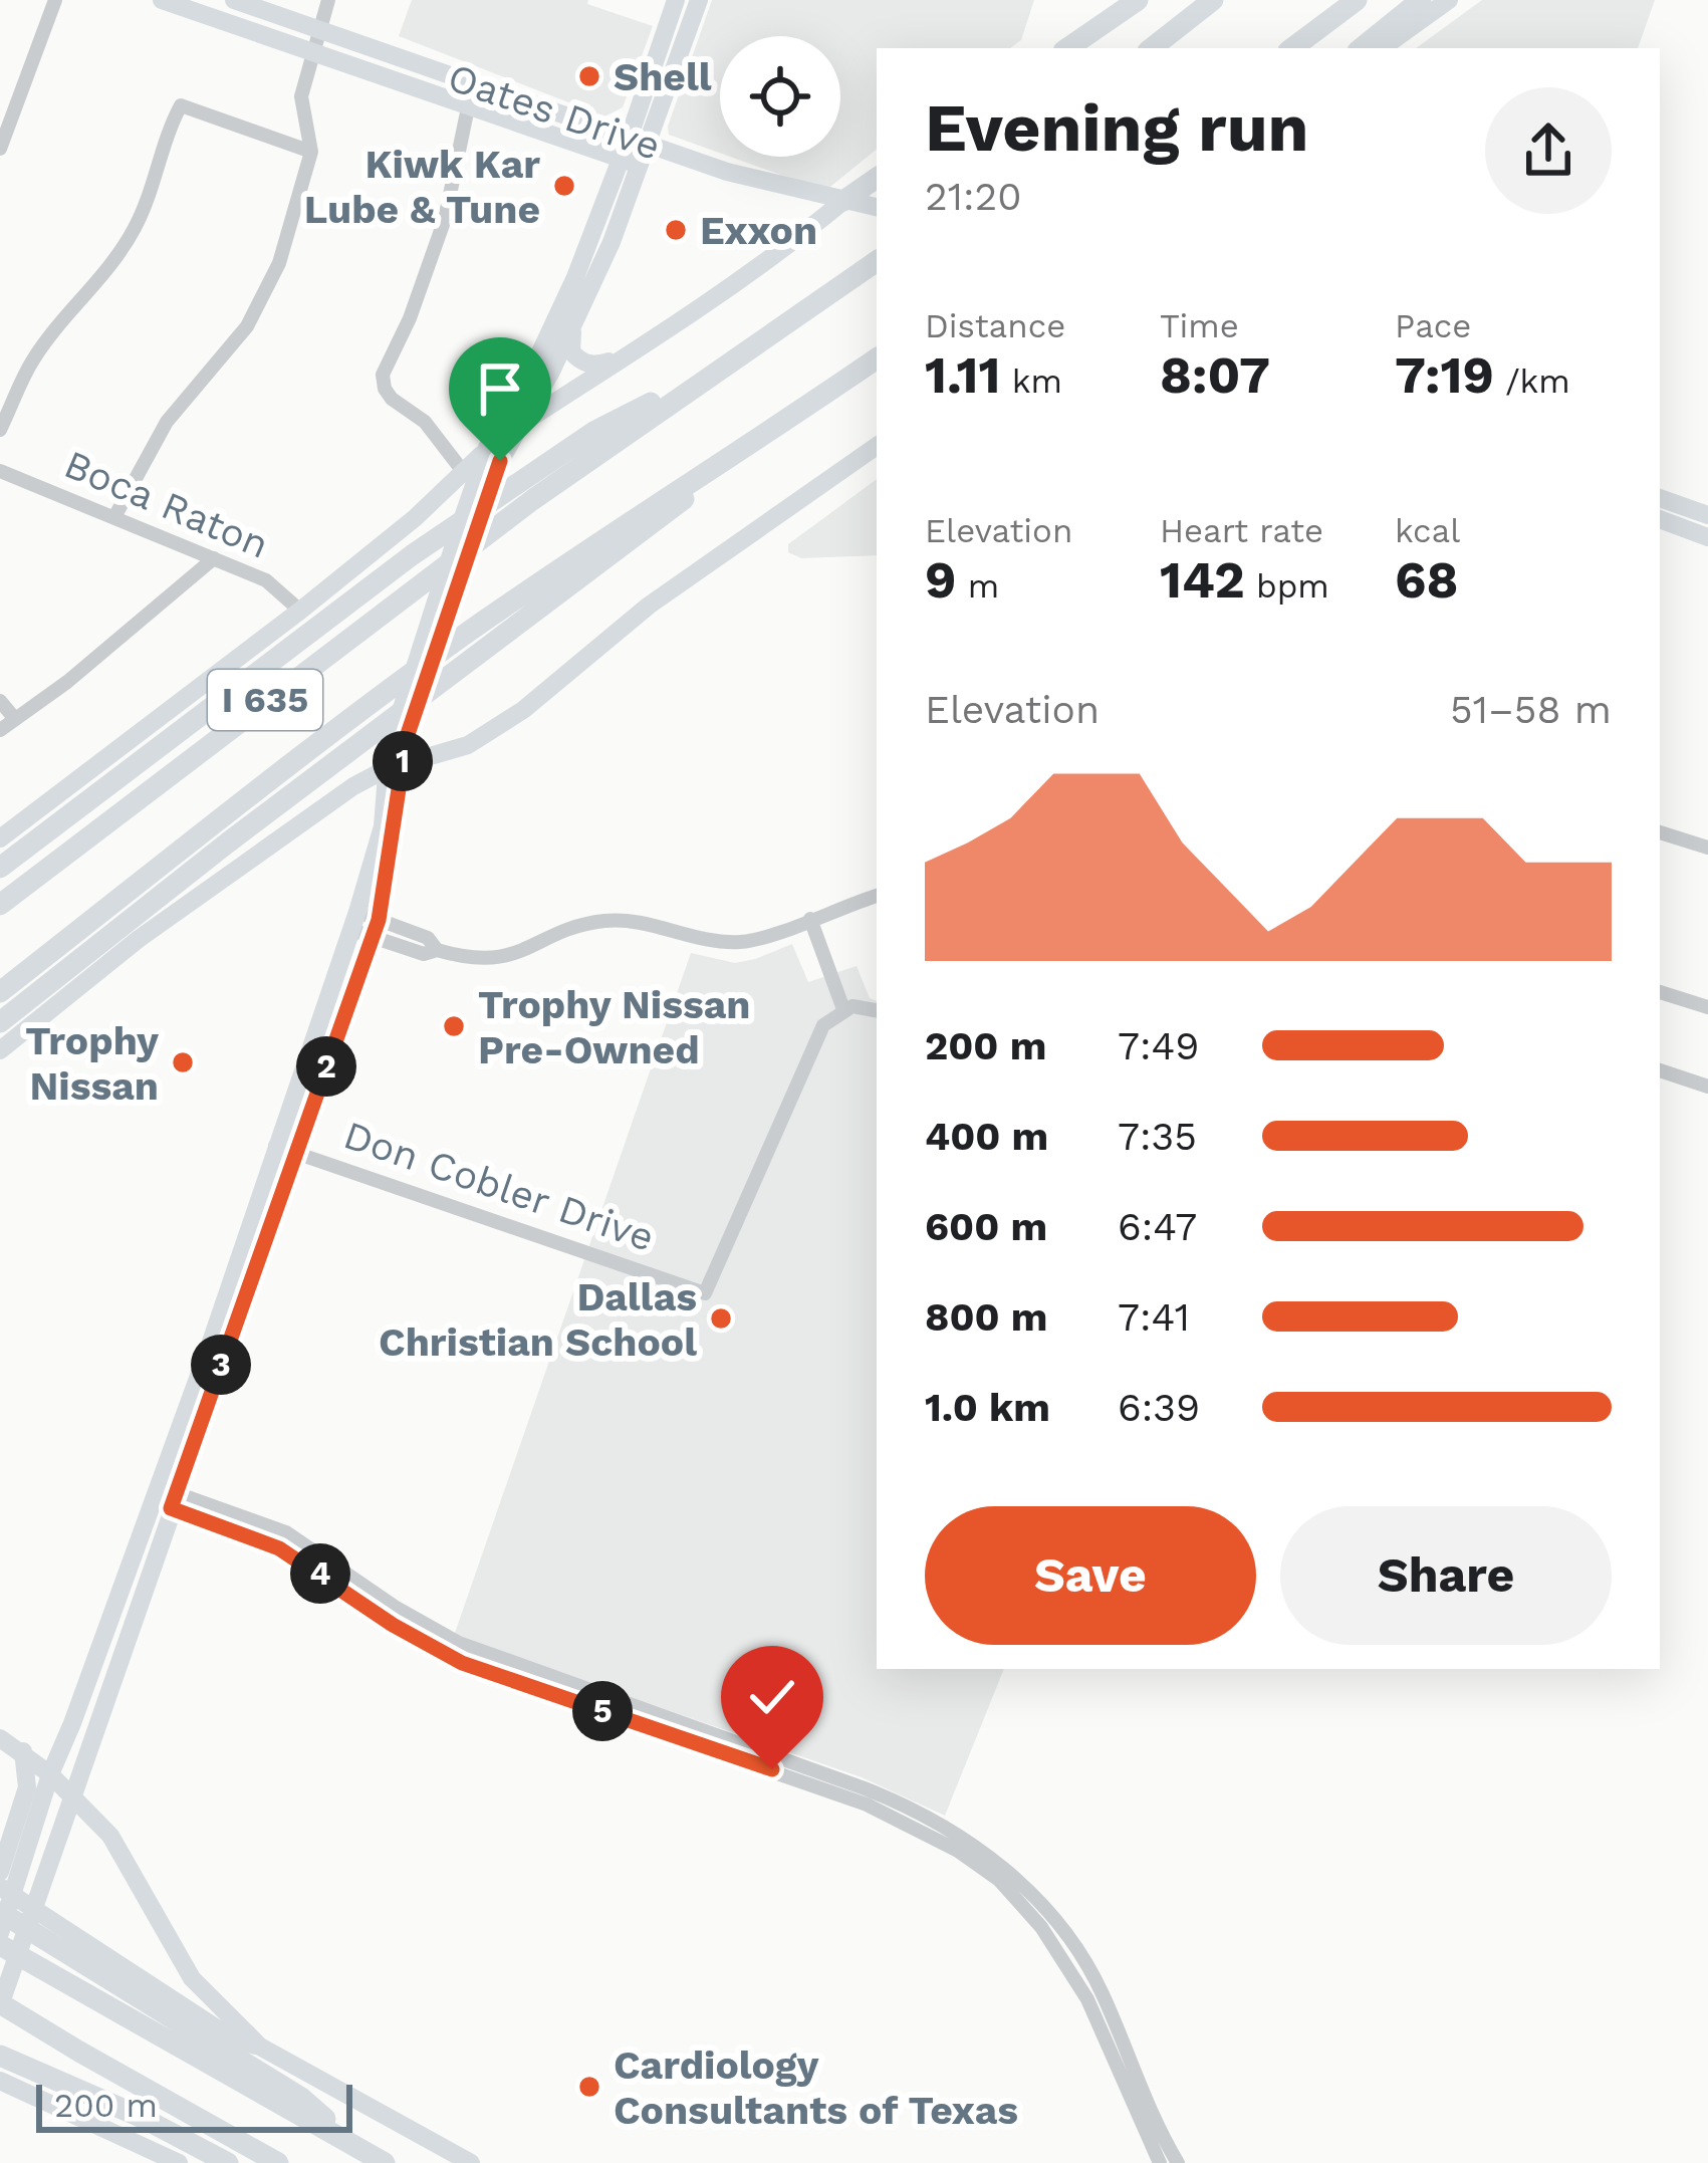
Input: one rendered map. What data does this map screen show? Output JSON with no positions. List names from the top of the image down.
{
  "streets": {
    "highway": ["I 635"],
    "main road": ["Oates Drive"],
    "street": ["Boca Raton", "Don Cobler Drive"]
  },
  "places": [
    "Shell",
    "Kiwk Kar Lube & Tune",
    "Exxon",
    "Trophy Nissan Pre-Owned",
    "Trophy Nissan",
    "Dallas Christian School",
    "Cardiology Consultants of Texas"
  ],
  "scale_bar": "200 m",
  "page": {
    "heading": ["Evening run", "21:20"],
    "stats": [
      ["Distance", "1.11 km"],
      ["Time", "8:07"],
      ["Pace", "7:19 /km"],
      ["Elevation", "9 m"],
      ["Heart rate", "142 bpm"],
      ["kcal", "68"]
    ],
    "chart": ["Elevation", "51–58 m"],
    "pins": [
      "1",
      "2",
      "3",
      "4",
      "5"
    ],
    "list": [
      {
        "name": "200 m",
        "note": "7:49"
      },
      {
        "name": "400 m",
        "note": "7:35"
      },
      {
        "name": "600 m",
        "note": "6:47"
      },
      {
        "name": "800 m",
        "note": "7:41"
      },
      {
        "name": "1.0 km",
        "note": "6:39"
      }
    ],
    "buttons": ["Save", "Share"],
    "scale": "200 m"
  }
}
